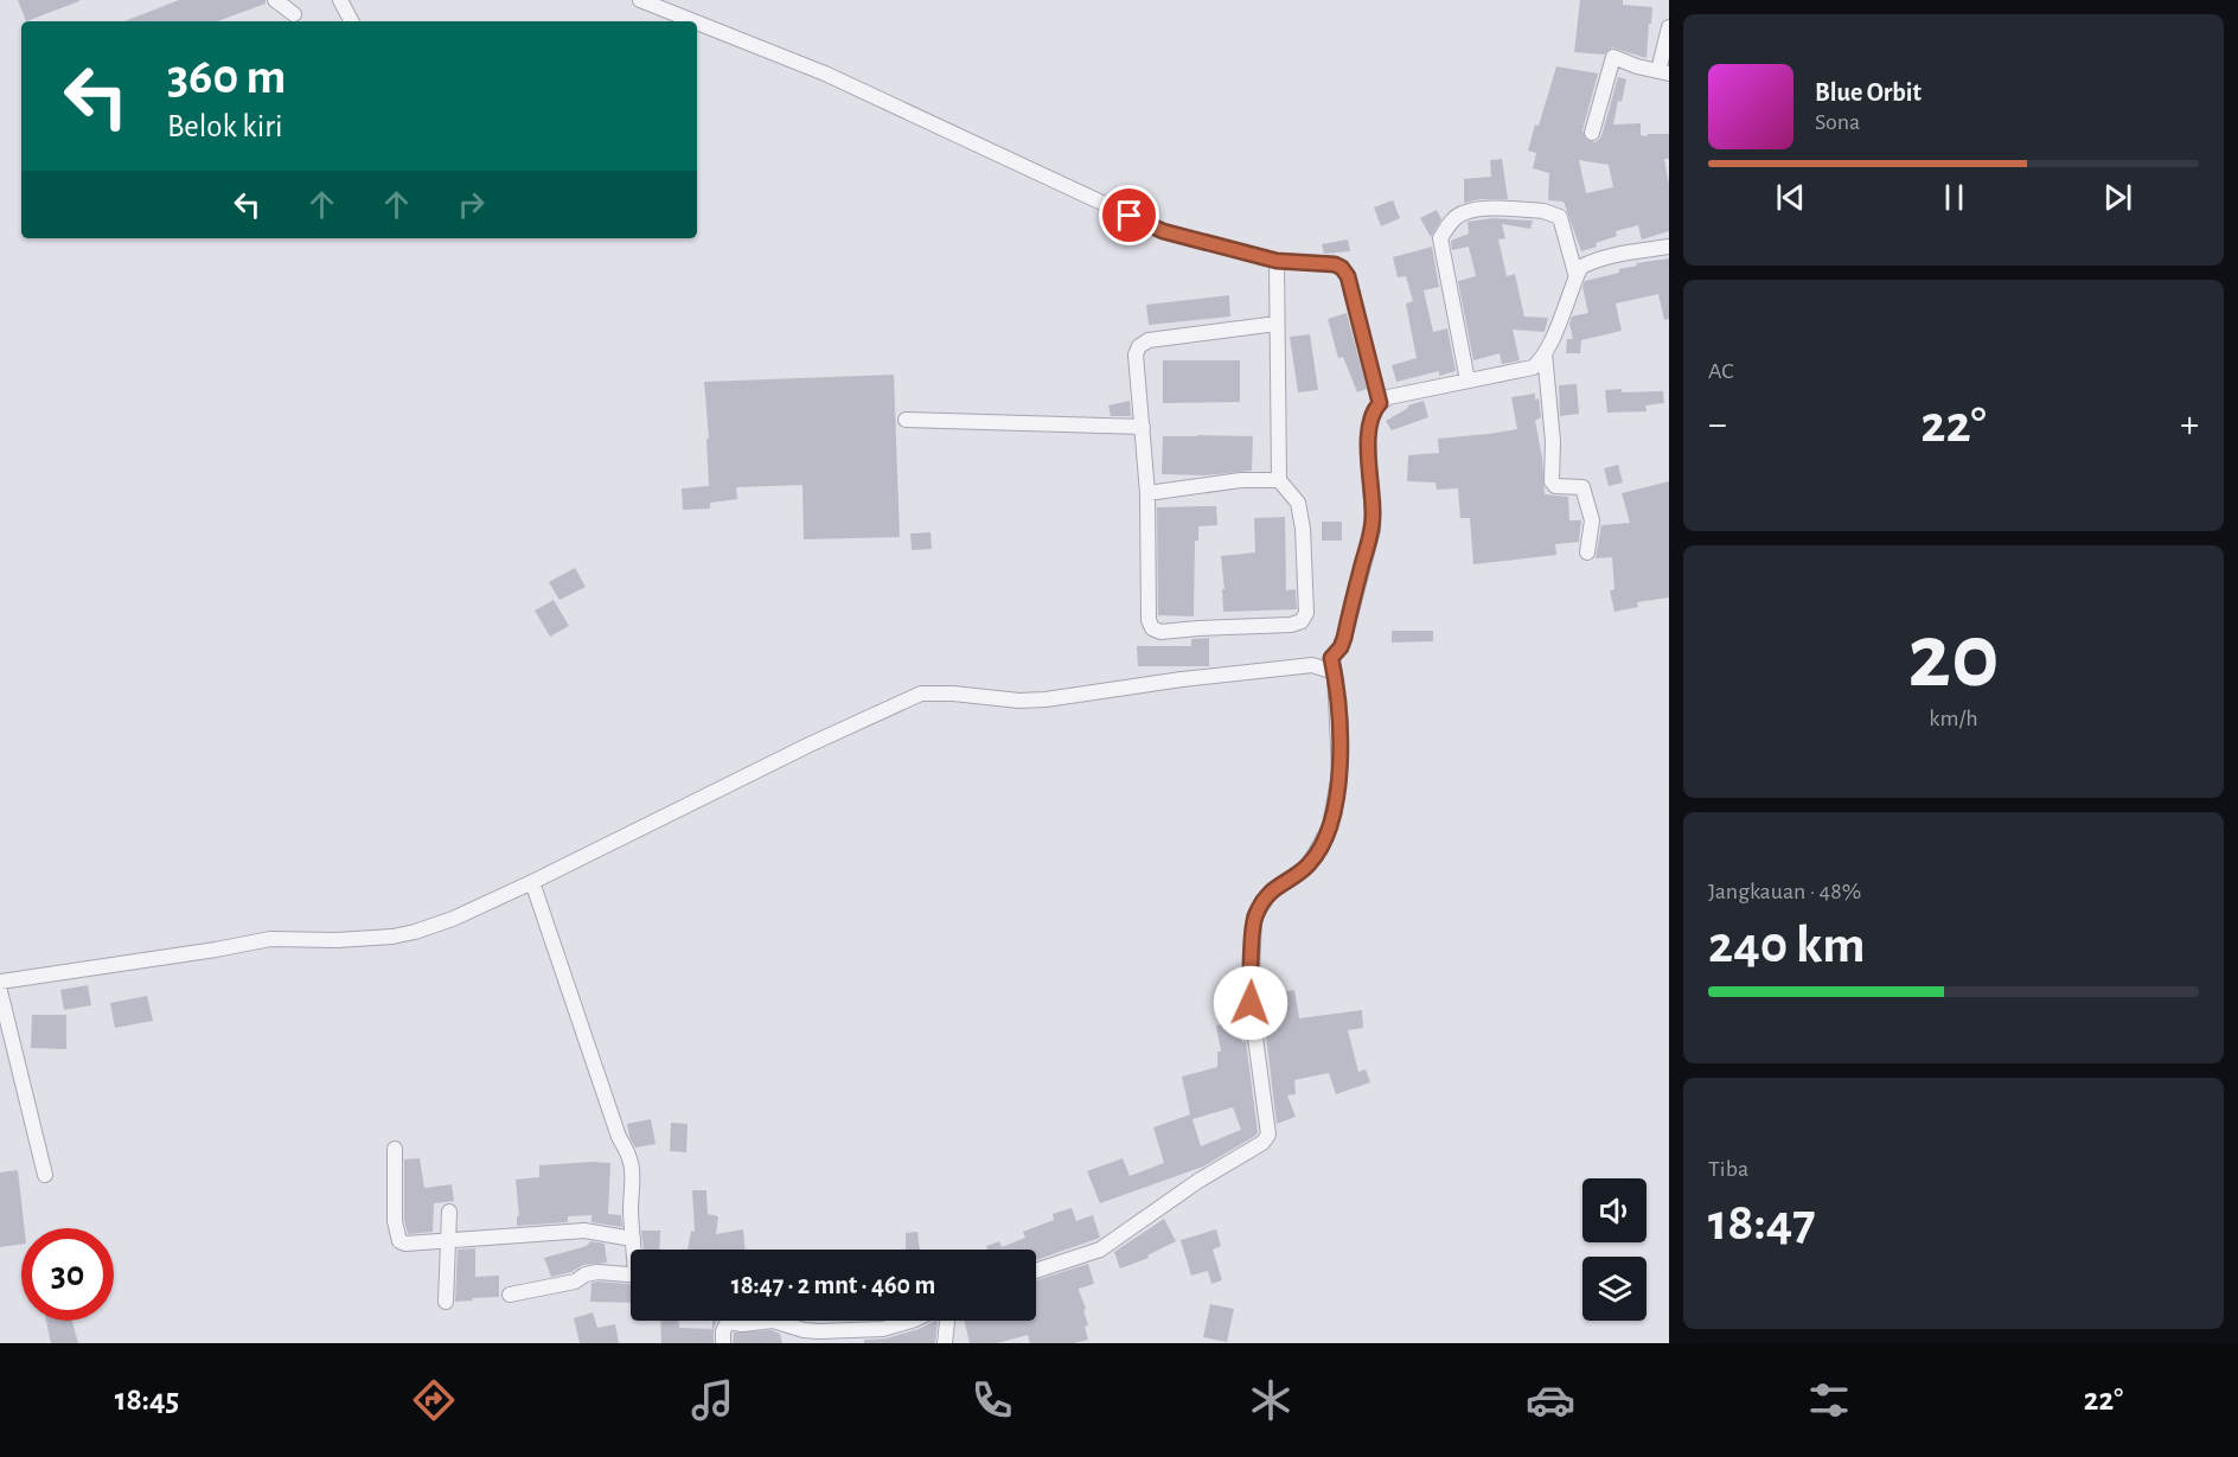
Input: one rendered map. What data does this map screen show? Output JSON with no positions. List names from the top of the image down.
{
  "page": {
    "turn": ["360 m", "Belok kiri"],
    "song": ["Blue Orbit", "Sona"],
    "tile": [
      "AC",
      ["20", "km/h"],
      ["Jangkauan · 48%", "240 km"],
      ["Tiba", "18:47"]
    ],
    "heat": ["−", "22°", "+"],
    "limit": "30",
    "trip": "18:47 · 2 mnt · 460 m",
    "tabs": ["18:45", "22°"]
  }
}
